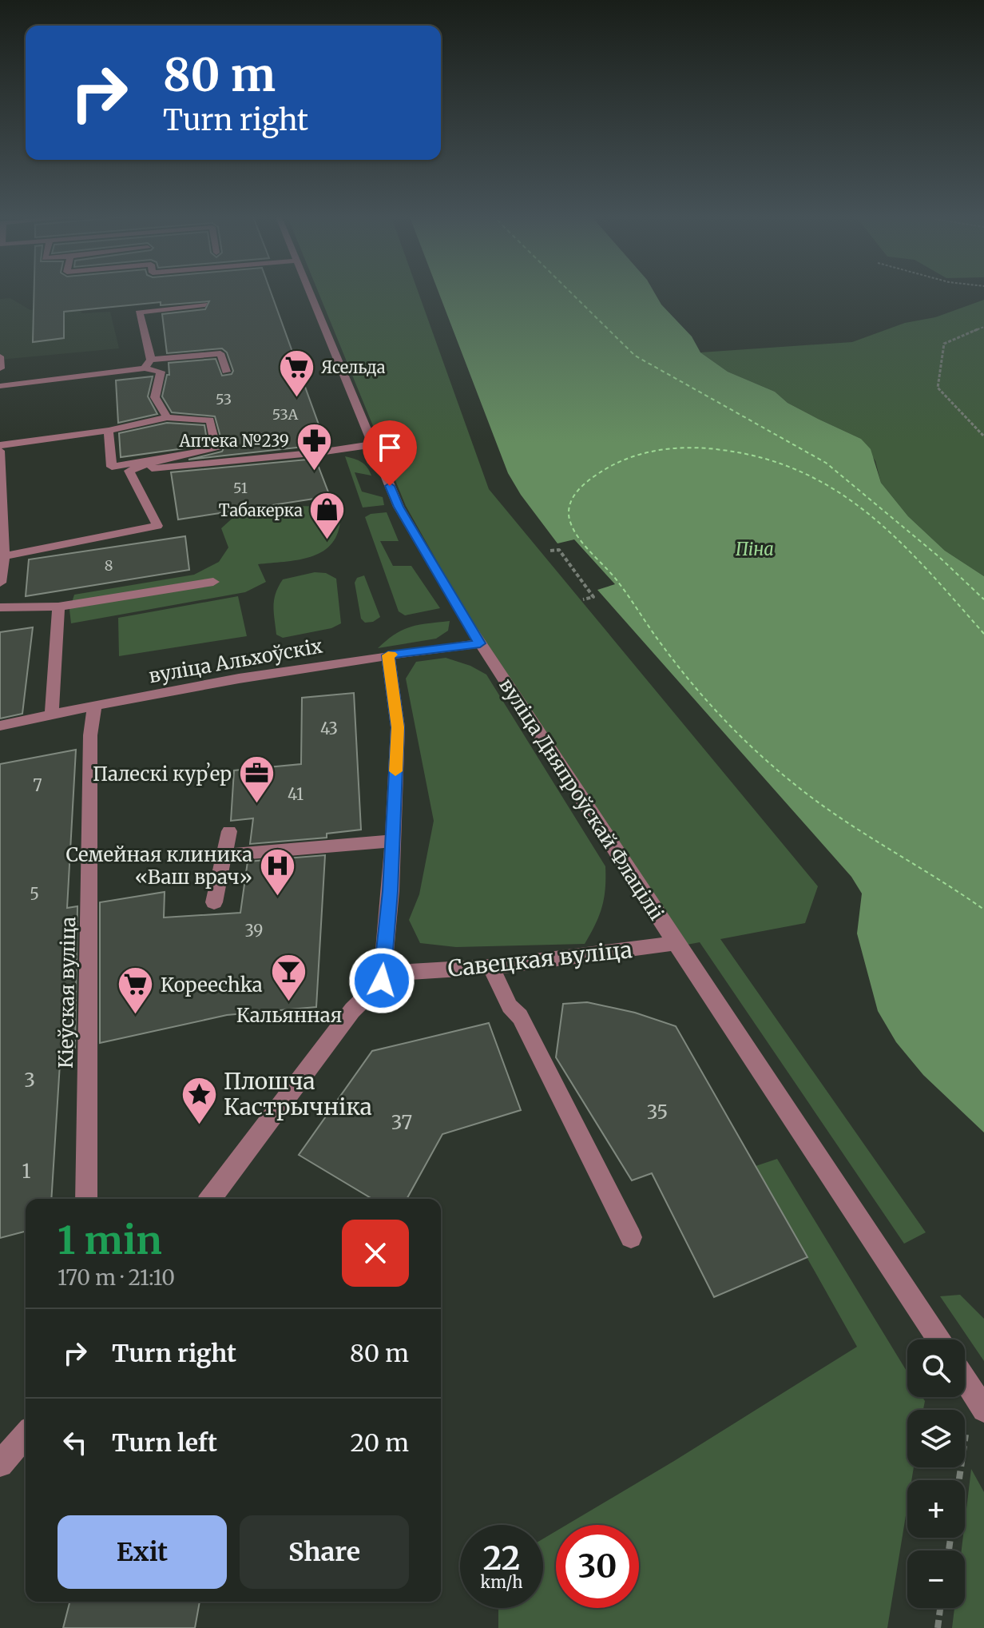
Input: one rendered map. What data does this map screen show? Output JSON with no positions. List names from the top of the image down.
{
  "streets": {
    "street": [
      "вуліца Альхоўскіх",
      "вуліца Дняпроўскай Флаціліі",
      "Савецкая вуліца",
      "Кіеўская вуліца"
    ]
  },
  "crossings": [
    ["вуліца Альхоўскіх", "вуліца Дняпроўскай Флаціліі"],
    ["вуліца Альхоўскіх", "Кіеўская вуліца"],
    ["вуліца Дняпроўскай Флаціліі", "Савецкая вуліца"]
  ],
  "water": ["Піна"],
  "places": {
    "supermarket": ["Ясельда", "Kopeechka"],
    "pharmacy": ["Аптека №239"],
    "shop": ["Табакерка"],
    "office": ["Палескі курʼер"],
    "hospital": ["Семейная клиника «Ваш врач»"],
    "bar": ["Кальянная"],
    "place": ["Плошча Кастрычніка"]
  },
  "house_numbers": [
    "53",
    "53А",
    "51",
    "8",
    "43",
    "7",
    "41",
    "5",
    "39",
    "3",
    "35",
    "37",
    "1"
  ],
  "page": {
    "turn": ["80 m", "Turn right"],
    "heading": ["1 min", "170 m · 21:10"],
    "list": [
      {
        "name": "Turn right",
        "value": "80 m"
      },
      {
        "name": "Turn left",
        "value": "20 m"
      }
    ],
    "map_buttons": ["+", "−"],
    "buttons": ["Exit", "Share"],
    "speed": "22 km/h",
    "limit": "30"
  }
}
